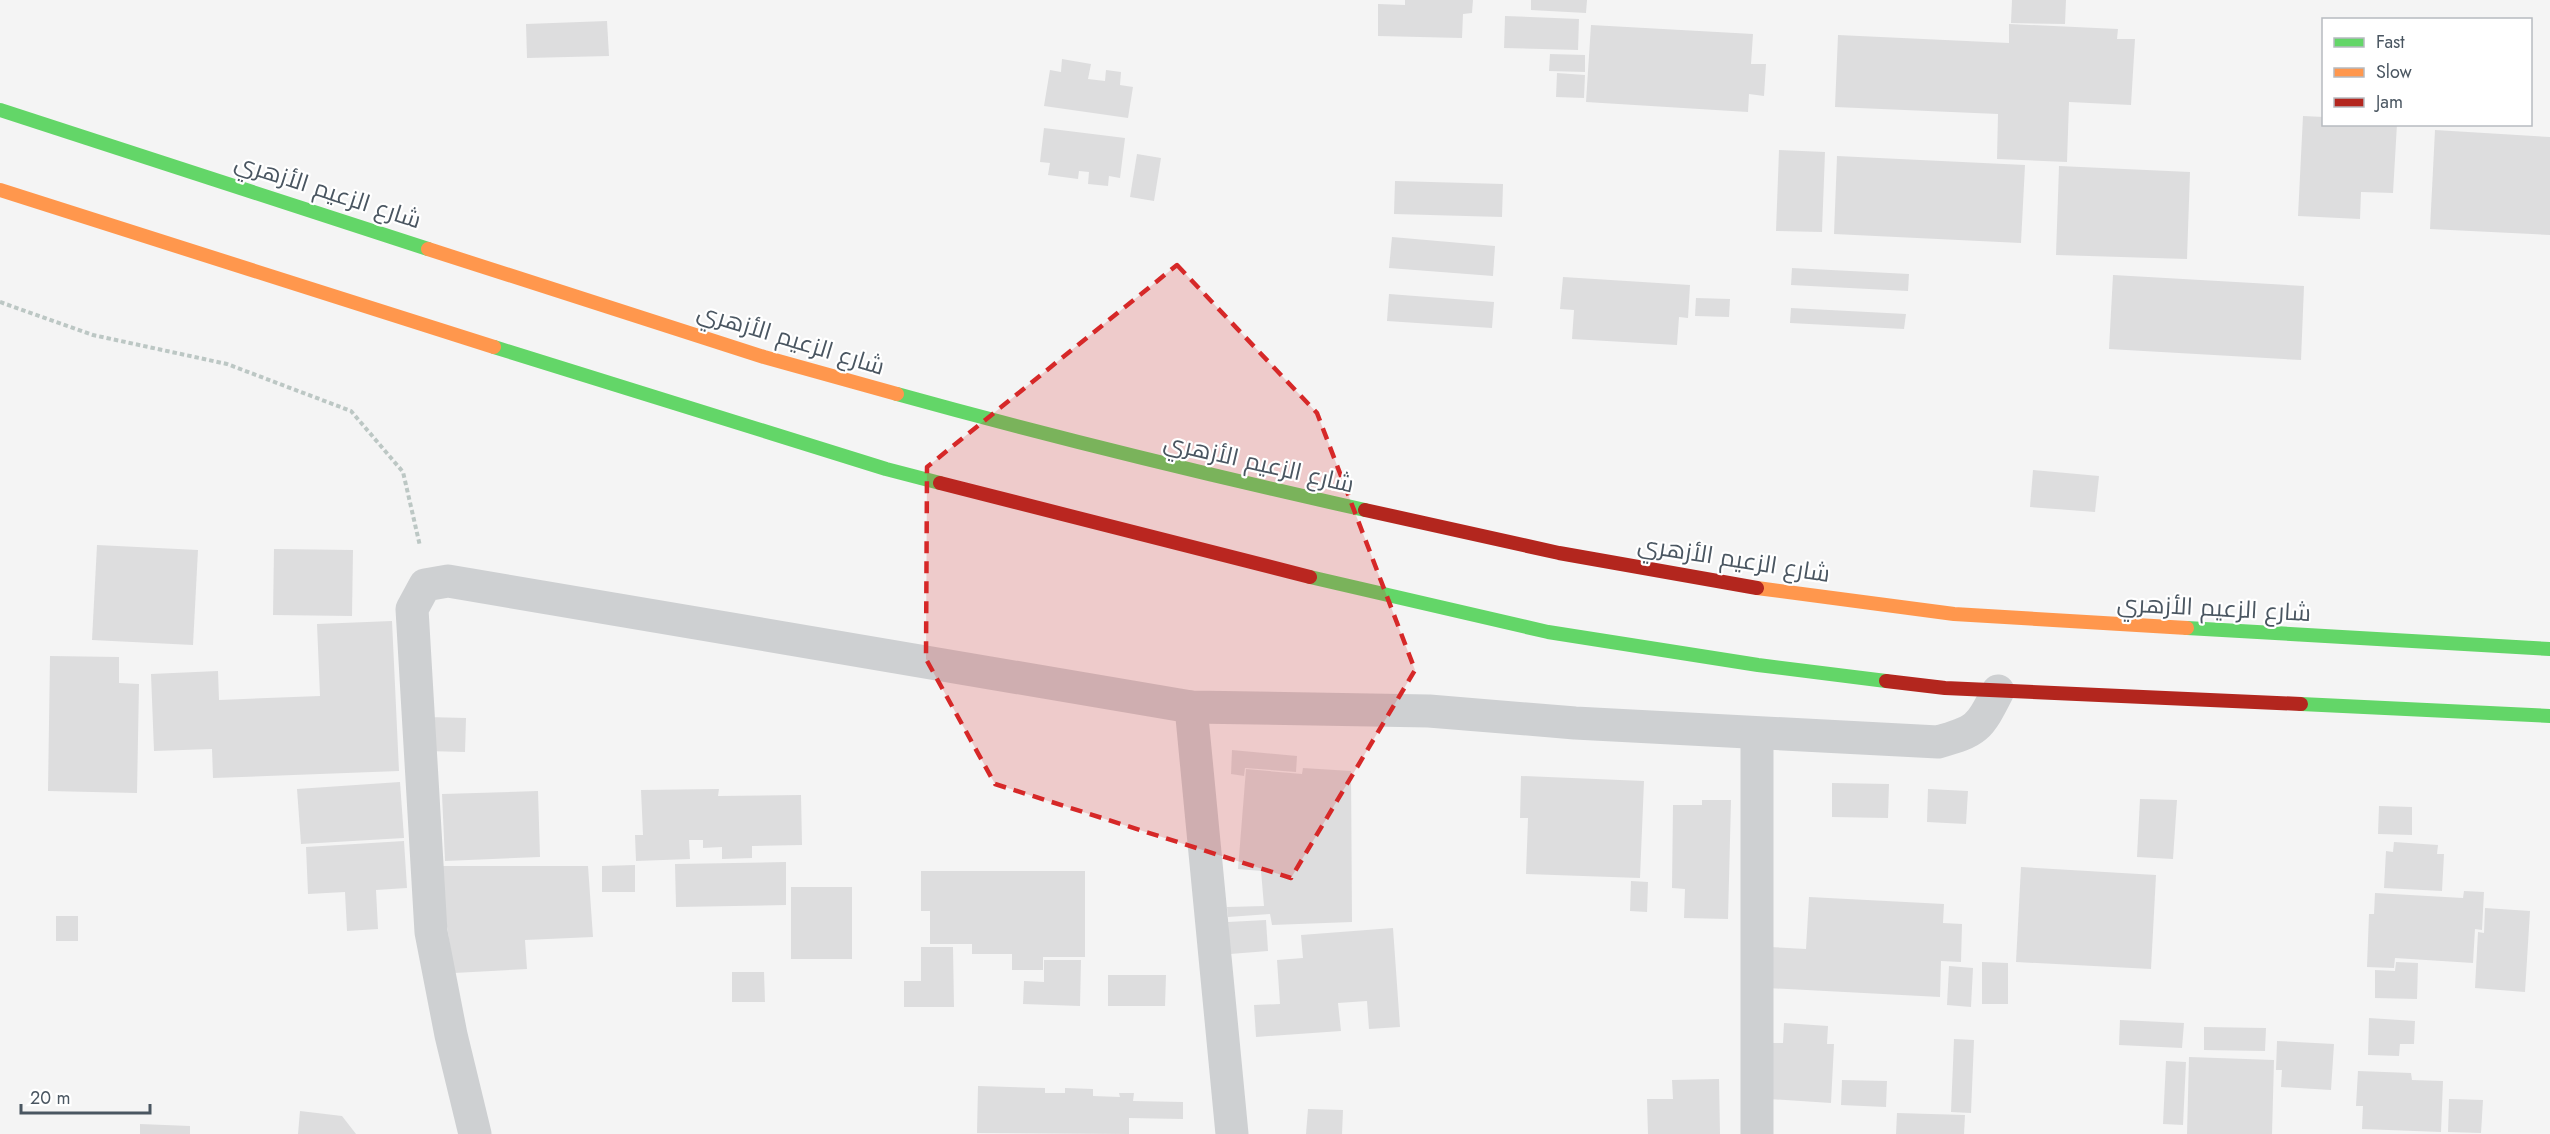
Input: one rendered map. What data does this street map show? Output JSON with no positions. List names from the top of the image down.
{
  "streets": {
    "main road": ["شارع الزعيم الأزهري"]
  },
  "legend": ["Fast", "Slow", "Jam"],
  "scale_bar": "20 m"
}
